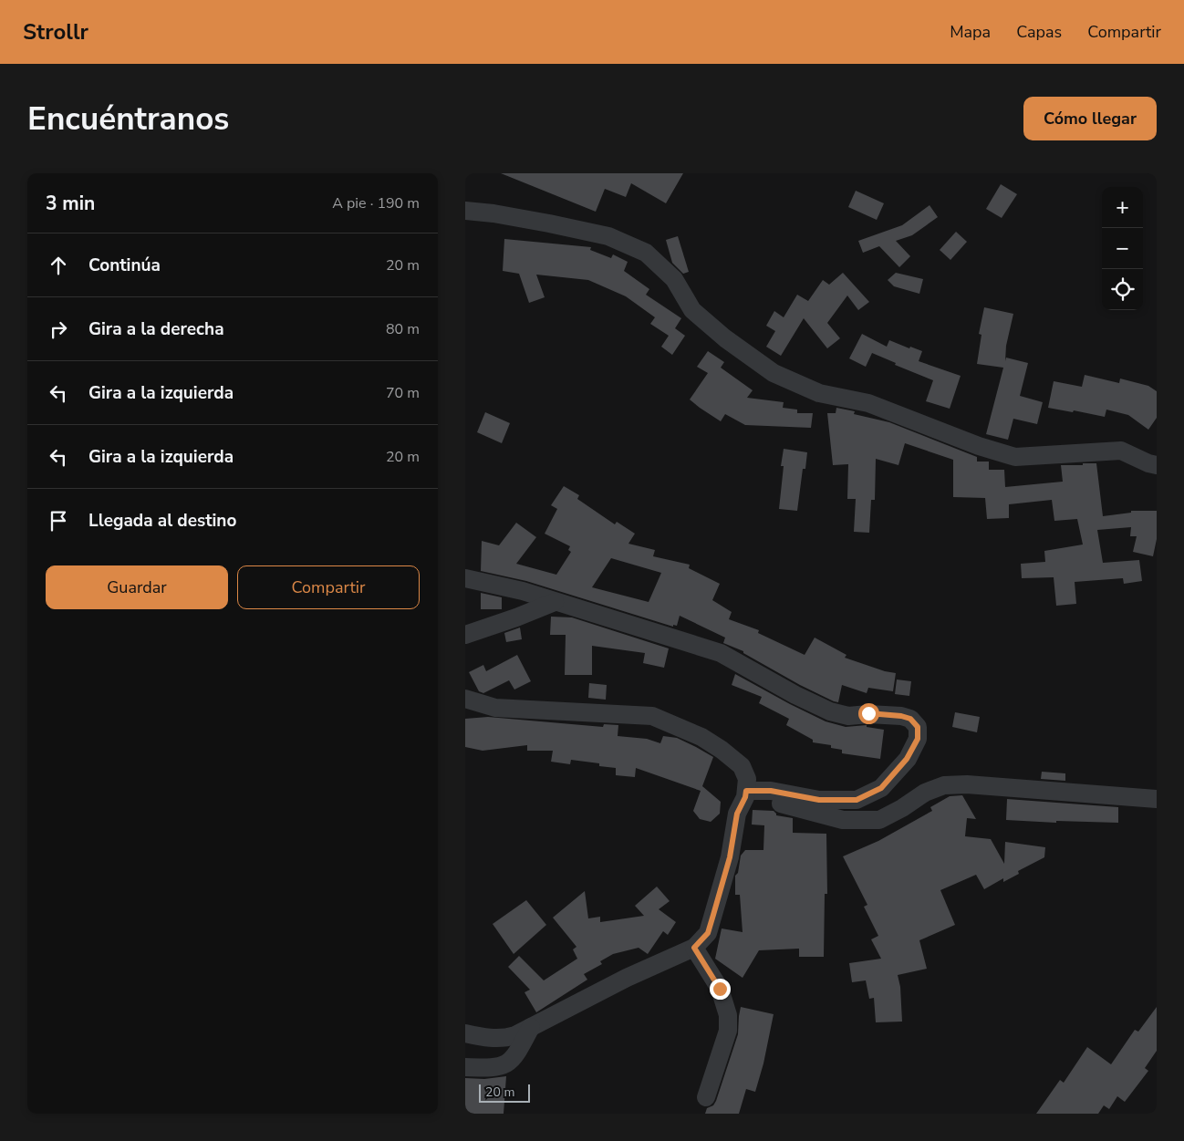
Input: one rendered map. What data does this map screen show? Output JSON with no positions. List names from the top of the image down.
{
  "scale_bar": "20 m",
  "page": {
    "header": "Strollr",
    "nav": ["Mapa", "Capas", "Compartir"],
    "buttons": [
      "Cómo llegar",
      ["Guardar", "Compartir"]
    ],
    "title": "Encuéntranos",
    "heading": ["3 min", "A pie · 190 m"],
    "map_buttons": ["+", "−"],
    "list": [
      ["Continúa", "20 m"],
      ["Gira a la derecha", "80 m"],
      ["Gira a la izquierda", "70 m"],
      ["Gira a la izquierda", "20 m"],
      "Llegada al destino"
    ],
    "scale": "20 m"
  }
}
